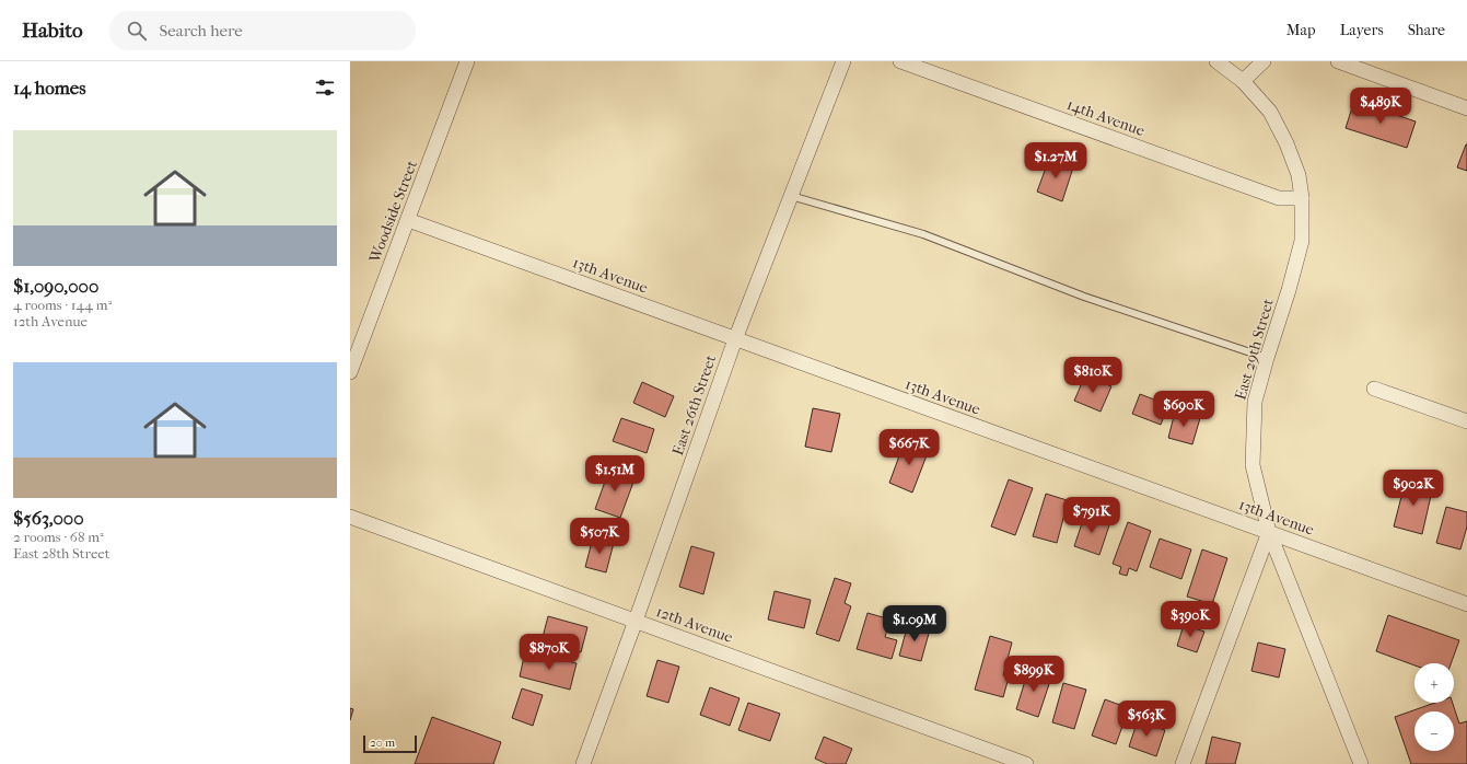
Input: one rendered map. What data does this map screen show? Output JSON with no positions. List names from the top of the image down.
{
  "streets": {
    "street": [
      "14th Avenue",
      "Woodside Street",
      "13th Avenue",
      "East 29th Street",
      "East 26th Street",
      "12th Avenue"
    ]
  },
  "crossings": [
    ["14th Avenue", "East 29th Street"],
    ["Woodside Street", "13th Avenue"],
    ["13th Avenue", "East 29th Street"],
    ["13th Avenue", "East 26th Street"],
    ["East 26th Street", "12th Avenue"]
  ],
  "scale_bar": "20 m",
  "page": {
    "header": "Habito",
    "search": "Search here",
    "nav": ["Map", "Layers", "Share"],
    "heading": "14 homes",
    "price": [
      "$489K",
      "$1.27M",
      "$810K",
      "$690K",
      "$667K",
      "$1.51M",
      "$902K",
      "$791K",
      "$507K",
      "$390K",
      "$1.09M",
      "$870K",
      "$899K",
      "$563K"
    ],
    "list": [
      {
        "name": "$1,090,000",
        "note": "4 rooms · 144 m² · 12th Avenue"
      },
      {
        "name": "$563,000",
        "note": "2 rooms · 68 m² · East 28th Street"
      }
    ],
    "map_buttons": ["+", "−"],
    "scale": "20 m"
  }
}
